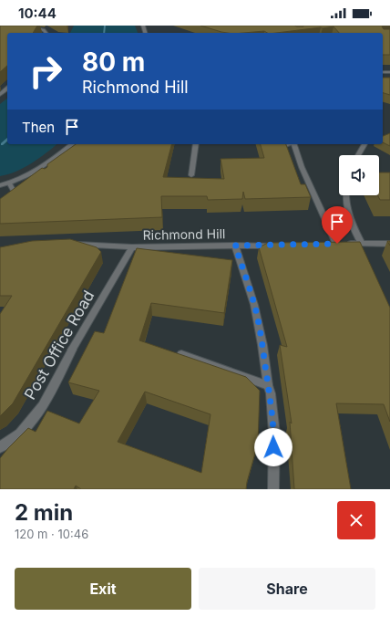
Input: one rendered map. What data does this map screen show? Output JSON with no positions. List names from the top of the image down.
{
  "streets": {
    "street": ["Richmond Hill", "Post Office Road"]
  },
  "crossings": [
    ["Richmond Hill", "Post Office Road"]
  ],
  "page": {
    "status": "10:44",
    "turn": ["80 m", "Richmond Hill"],
    "then": "Then",
    "heading": ["2 min", "120 m · 10:46"],
    "buttons": ["Exit", "Share"]
  }
}
